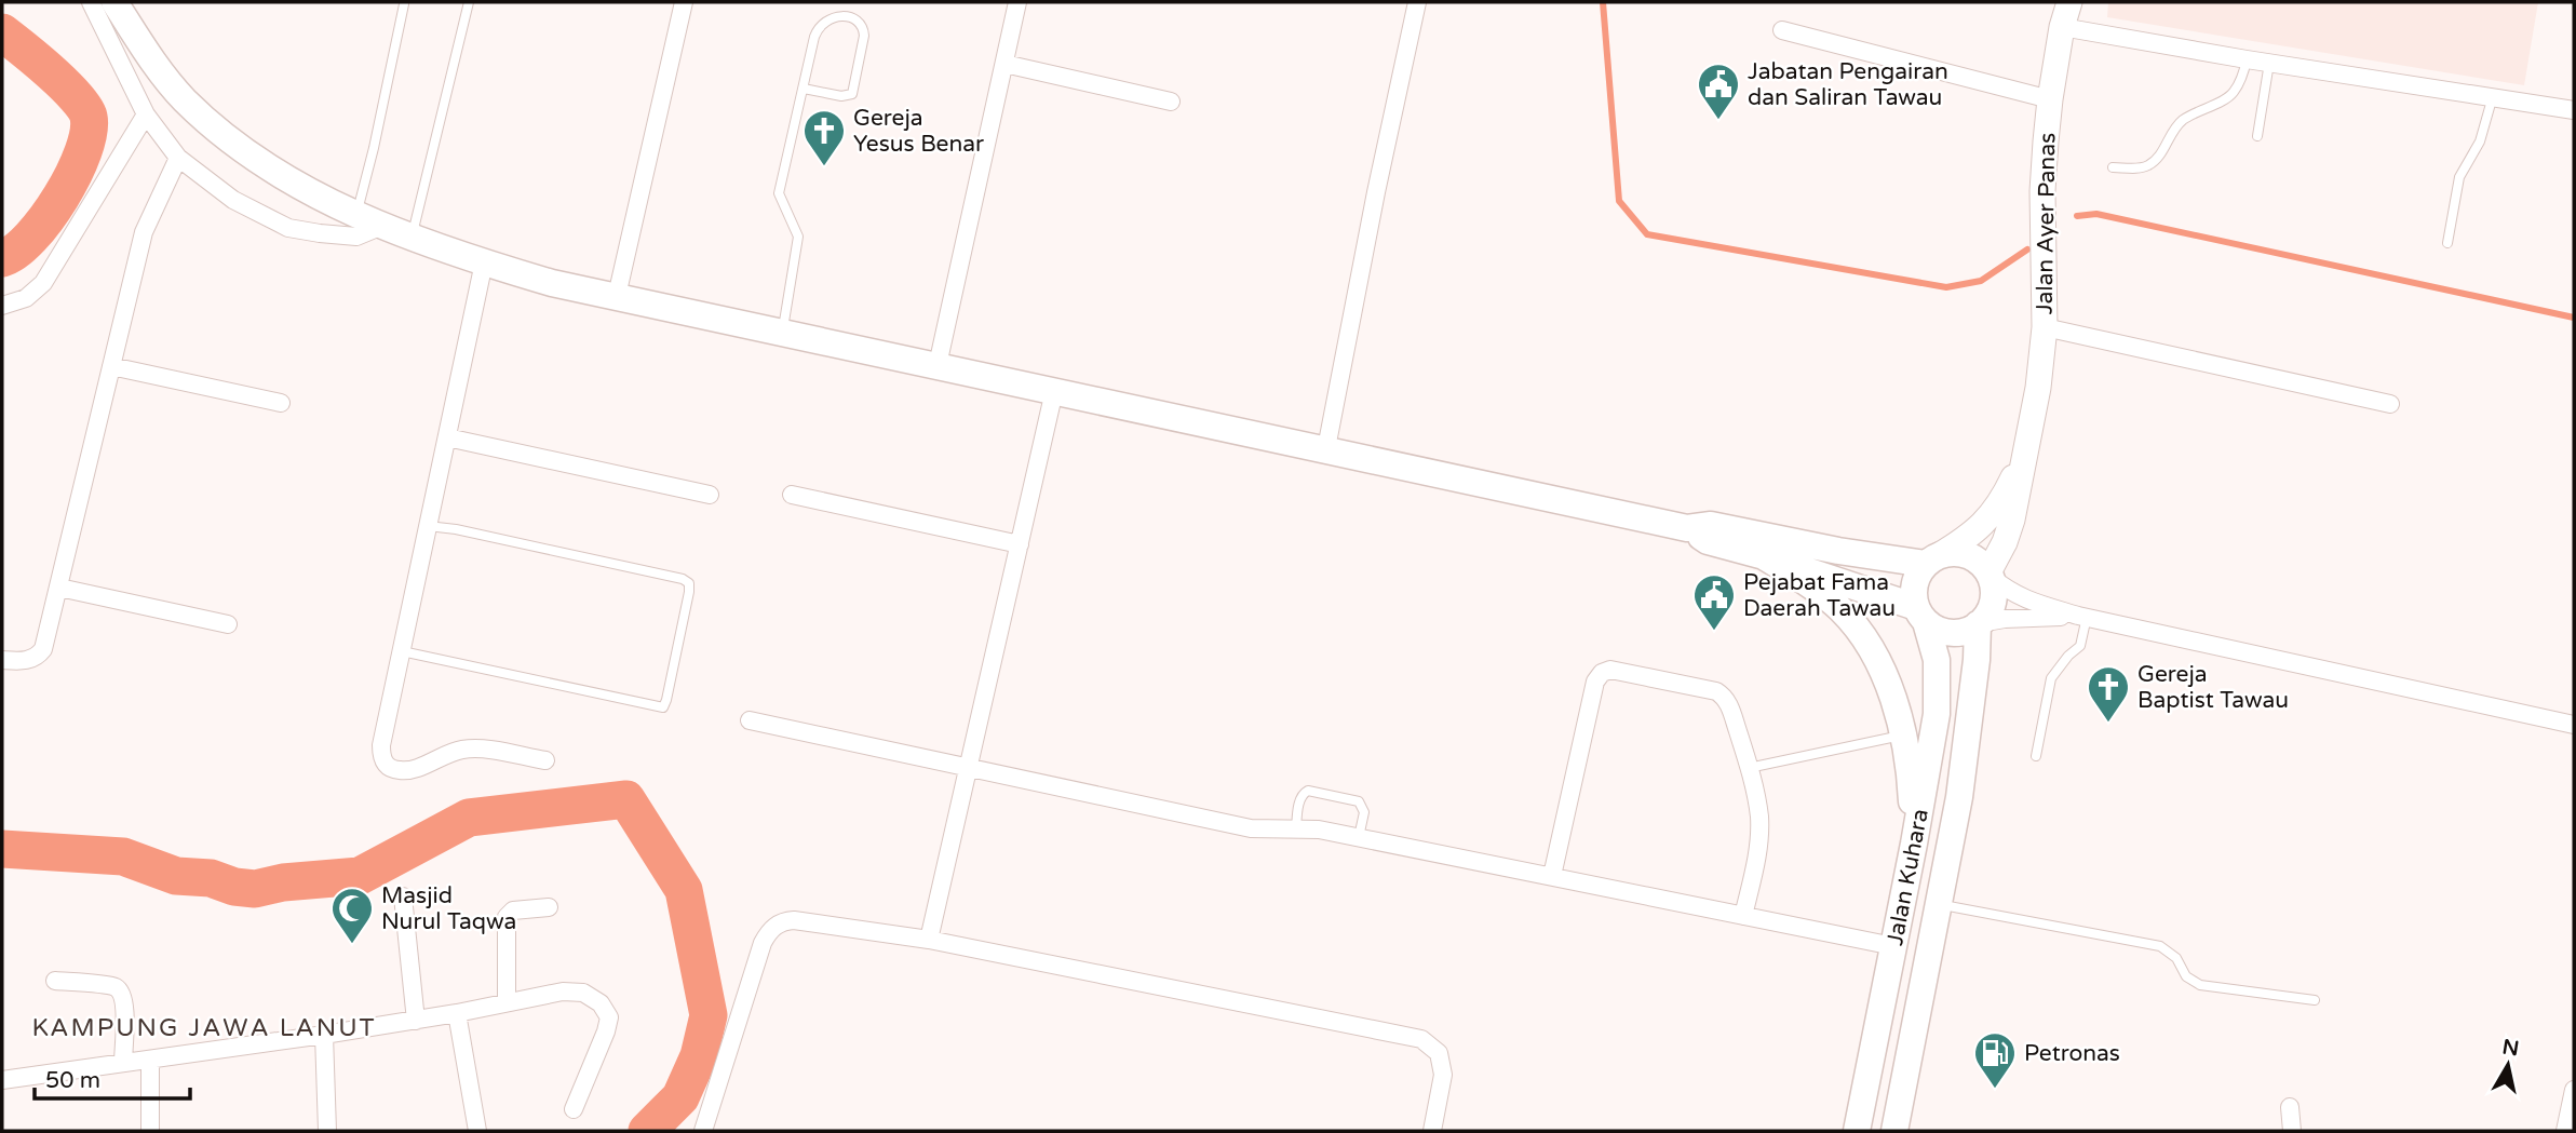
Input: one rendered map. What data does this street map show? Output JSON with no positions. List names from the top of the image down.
{
  "streets": {
    "main road": ["Jalan Kuhara"],
    "street": ["Jalan Ayer Panas"]
  },
  "crossings": [
    ["Jalan Ayer Panas", "Jalan Kuhara"]
  ],
  "districts": ["KAMPUNG JAWA LANUT"],
  "places": {
    "public building": ["Jabatan Pengairan dan Saliran Tawau", "Pejabat Fama Daerah Tawau"],
    "church": ["Gereja Yesus Benar", "Gereja Baptist Tawau"],
    "mosque": ["Masjid Nurul Taqwa"],
    "fuel station": ["Petronas"]
  },
  "scale_bar": "50 m",
  "north": "top"
}
